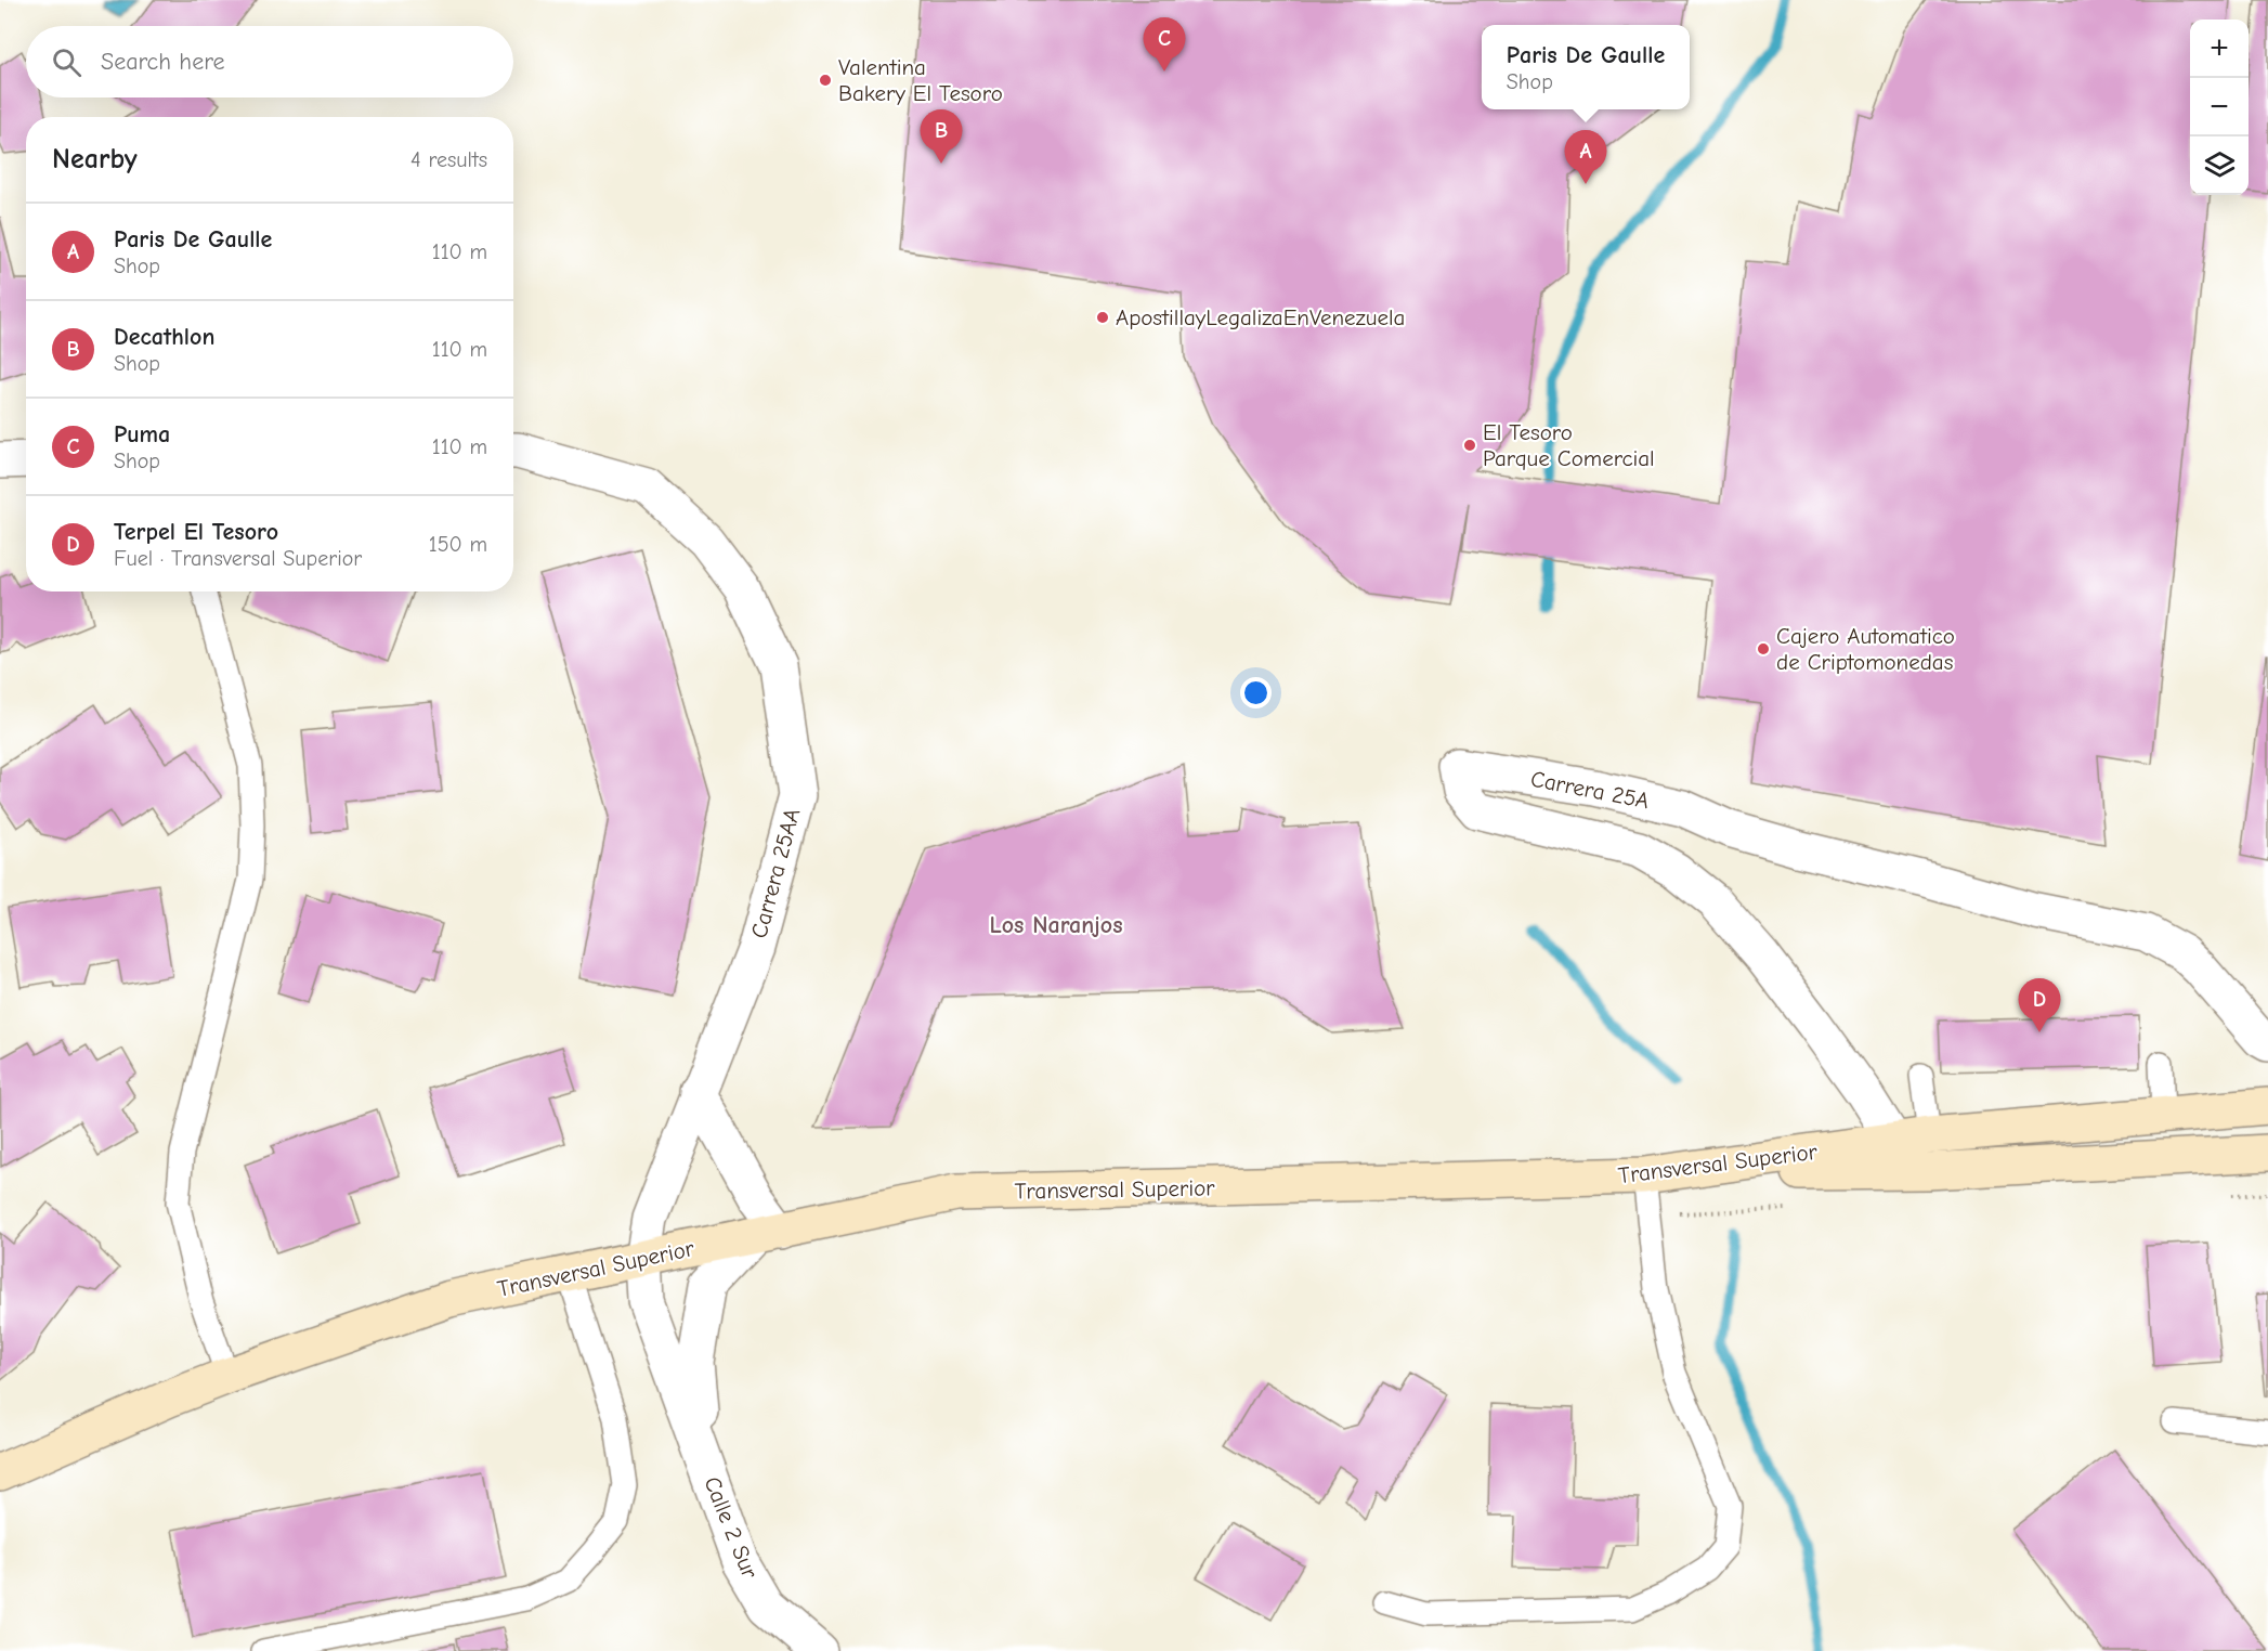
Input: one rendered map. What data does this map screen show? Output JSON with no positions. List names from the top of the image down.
{
  "streets": {
    "main road": ["Transversal Superior"],
    "street": ["Carrera 25A", "Carrera 25AA", "Calle 2 Sur"]
  },
  "crossings": [
    ["Carrera 25A", "Transversal Superior"],
    ["Carrera 25AA", "Transversal Superior"],
    ["Carrera 25AA", "Calle 2 Sur"],
    ["Transversal Superior", "Calle 2 Sur"]
  ],
  "districts": ["Los Naranjos"],
  "places": [
    "Valentina Bakery El Tesoro",
    "ApostillayLegalizaEnVenezuela",
    "El Tesoro Parque Comercial",
    "Cajero Automatico de Criptomonedas"
  ],
  "page": {
    "pins": [
      "C",
      "B",
      "A",
      "D"
    ],
    "map_buttons": ["+", "−"],
    "popup": ["Paris De Gaulle", "Shop"],
    "search": "Search here",
    "heading": ["Nearby", "4 results"],
    "list": [
      {
        "mark": "A",
        "name": "Paris De Gaulle",
        "note": "Shop",
        "value": "110 m"
      },
      {
        "mark": "B",
        "name": "Decathlon",
        "note": "Shop",
        "value": "110 m"
      },
      {
        "mark": "C",
        "name": "Puma",
        "note": "Shop",
        "value": "110 m"
      },
      {
        "mark": "D",
        "name": "Terpel El Tesoro",
        "note": "Fuel · Transversal Superior",
        "value": "150 m"
      }
    ]
  }
}
